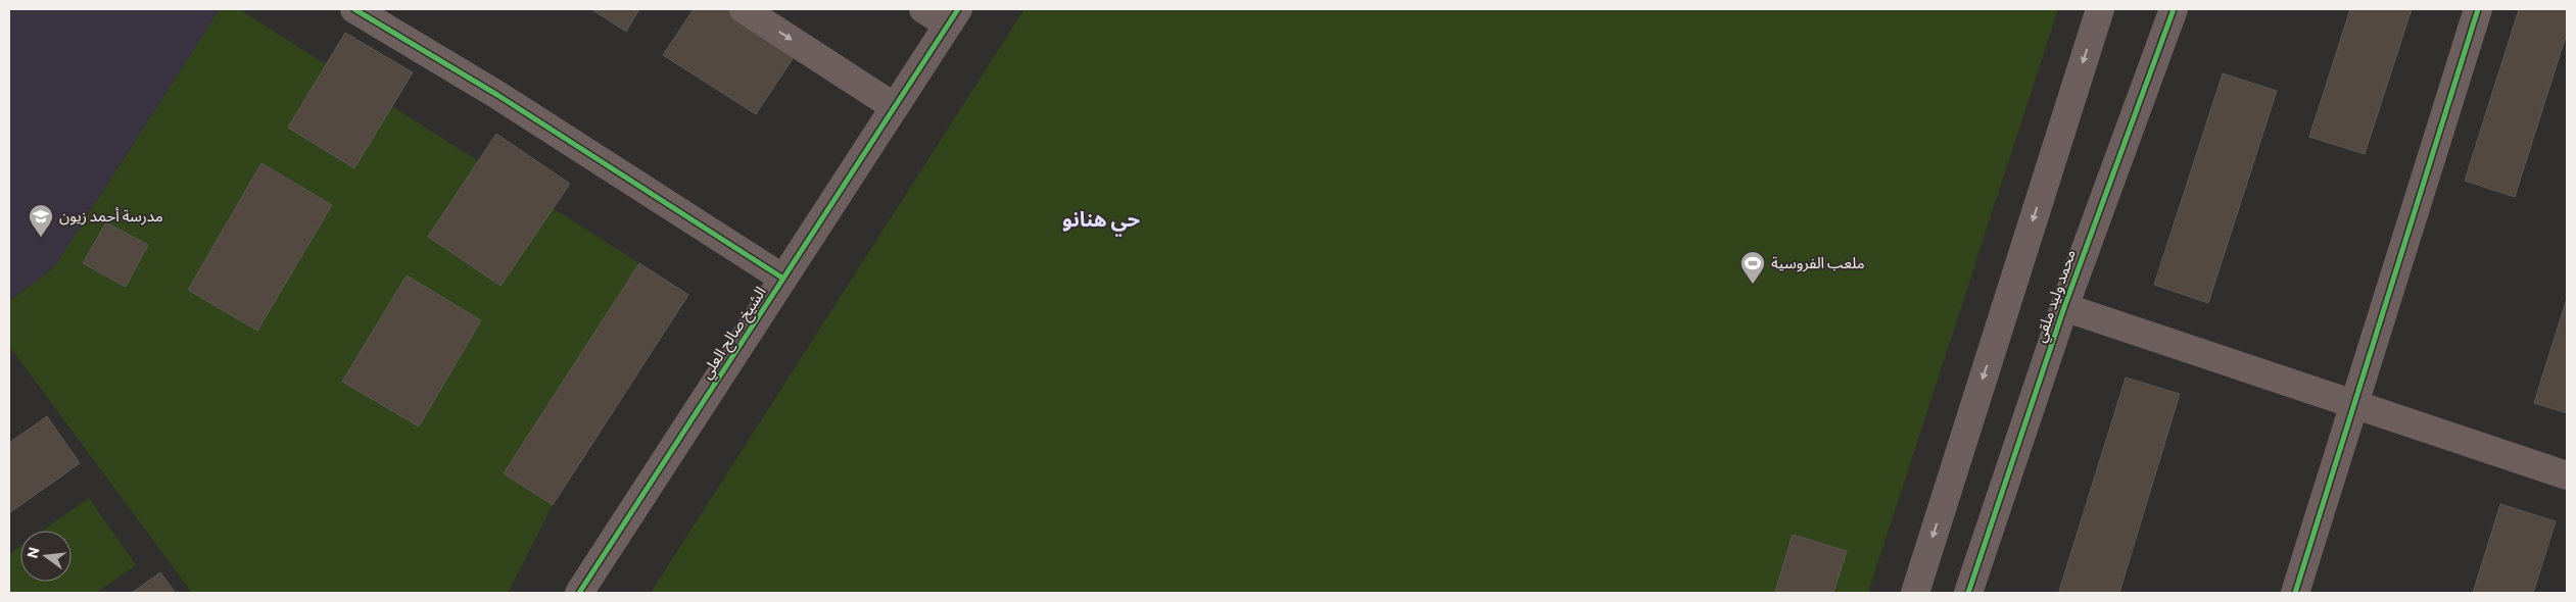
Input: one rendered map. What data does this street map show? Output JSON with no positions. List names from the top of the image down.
{
  "streets": {
    "street": ["محمد وليد ملقي", "الشيخ صالح العلي"]
  },
  "districts": ["حي هنانو"],
  "places": {
    "school or university": ["مدرسة أحمد زيون"],
    "sports": ["ملعب الفروسية"]
  },
  "north": "left"
}
